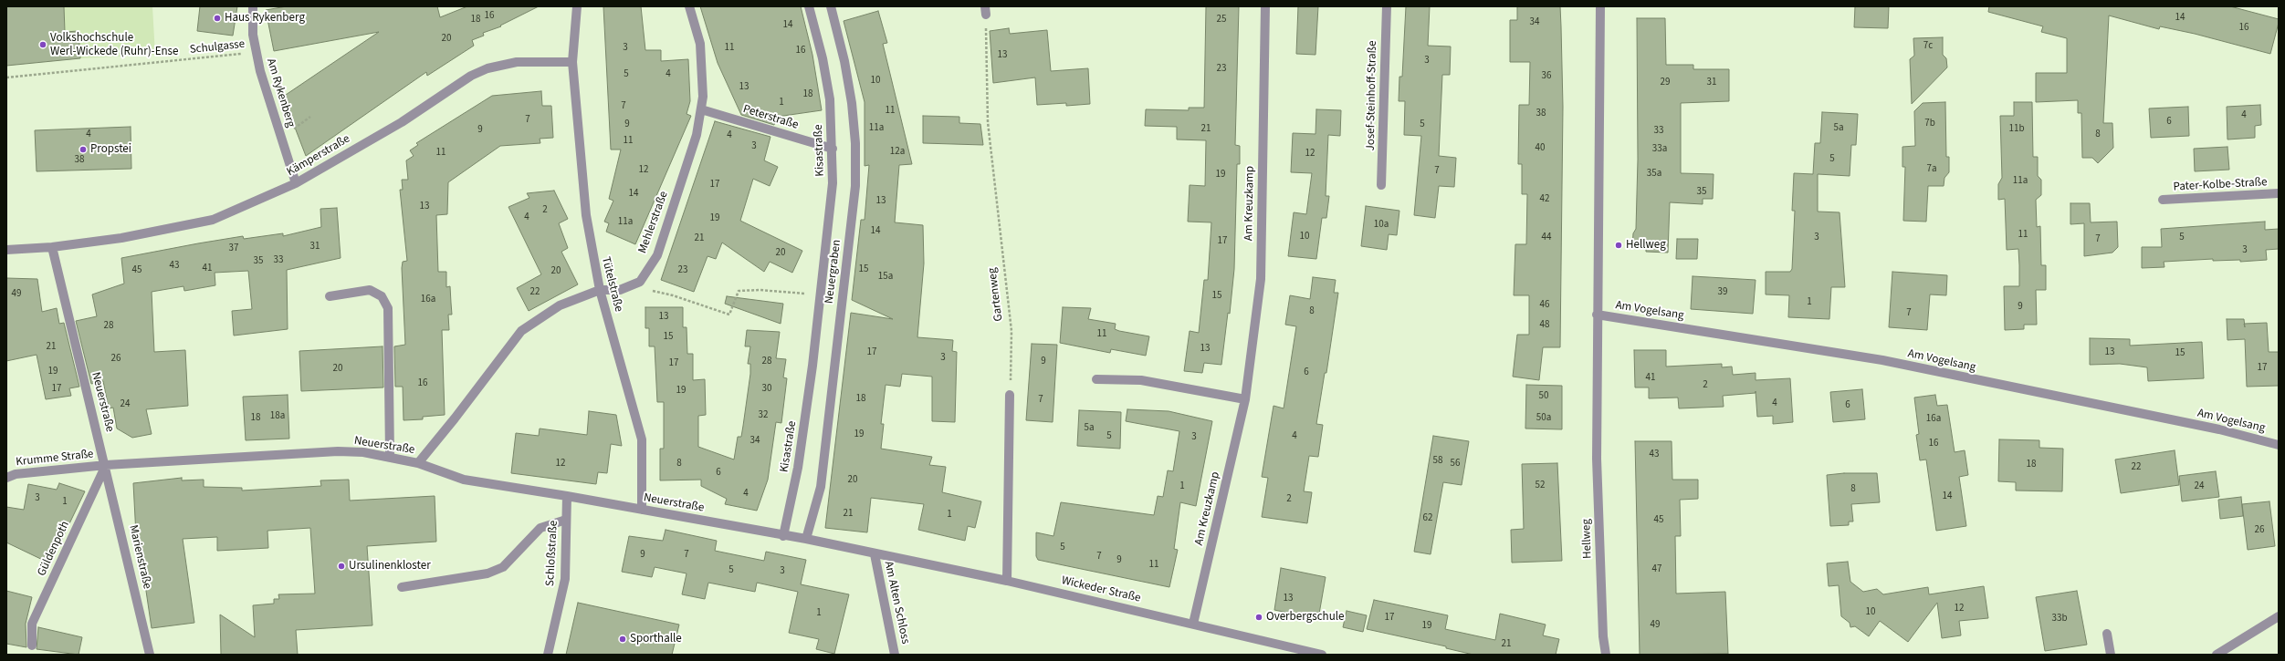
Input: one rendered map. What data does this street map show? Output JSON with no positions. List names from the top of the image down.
{
  "streets": {
    "street": [
      "Am Rykenberg",
      "Josef-Steinhoff-Straße",
      "Peterstraße",
      "Kisastraße",
      "Kämperstraße",
      "Pater-Kolbe-Straße",
      "Am Kreuzkamp",
      "Mehlerstraße",
      "Neuergraben",
      "Tütelstraße",
      "Am Vogelsang",
      "Neuerstraße",
      "Krumme Straße",
      "Hellweg",
      "Güldenpoth",
      "Schloßstraße",
      "Marienstraße",
      "Wickeder Straße",
      "Am Alten Schloss"
    ],
    "path": ["Schulgasse", "Gartenweg"]
  },
  "crossings": [
    ["Schulgasse", "Am Rykenberg"],
    ["Am Rykenberg", "Kämperstraße"],
    ["Peterstraße", "Kisastraße"],
    ["Peterstraße", "Mehlerstraße"],
    ["Kisastraße", "Neuerstraße"],
    ["Kämperstraße", "Tütelstraße"],
    ["Kämperstraße", "Neuerstraße"],
    ["Am Kreuzkamp", "Wickeder Straße"],
    ["Mehlerstraße", "Tütelstraße"],
    ["Mehlerstraße", "Neuerstraße"],
    ["Neuergraben", "Neuerstraße"],
    ["Tütelstraße", "Neuerstraße"],
    ["Am Vogelsang", "Hellweg"],
    ["Neuerstraße", "Krumme Straße"],
    ["Neuerstraße", "Güldenpoth"],
    ["Neuerstraße", "Schloßstraße"],
    ["Neuerstraße", "Marienstraße"],
    ["Neuerstraße", "Wickeder Straße"],
    ["Neuerstraße", "Am Alten Schloss"],
    ["Krumme Straße", "Güldenpoth"],
    ["Krumme Straße", "Marienstraße"],
    ["Güldenpoth", "Marienstraße"],
    ["Wickeder Straße", "Am Alten Schloss"]
  ],
  "places": [
    "Haus Rykenberg",
    "Volkshochschule Werl-Wickede (Ruhr)-Ense",
    "Propstei",
    "Hellweg",
    "Ursulinenkloster",
    "Overbergschule",
    "Sporthalle"
  ],
  "house_numbers": [
    "16",
    "14",
    "18",
    "25",
    "34",
    "14",
    "16",
    "20",
    "7c",
    "3",
    "11",
    "16",
    "13",
    "3",
    "23",
    "5",
    "4",
    "36",
    "10",
    "29",
    "31",
    "13",
    "18",
    "1",
    "7",
    "11",
    "38",
    "4",
    "7",
    "6",
    "7b",
    "9",
    "5",
    "11a",
    "5a",
    "21",
    "11b",
    "9",
    "33",
    "4",
    "8",
    "4",
    "11",
    "3",
    "40",
    "33a",
    "12a",
    "11",
    "12",
    "5",
    "38",
    "7a",
    "12",
    "7",
    "35a",
    "19",
    "11a",
    "17",
    "35",
    "14",
    "42",
    "13",
    "13",
    "2",
    "4",
    "19",
    "11a",
    "10a",
    "14",
    "11",
    "10",
    "44",
    "3",
    "5",
    "21",
    "7",
    "17",
    "31",
    "37",
    "3",
    "20",
    "33",
    "35",
    "43",
    "41",
    "15",
    "45",
    "23",
    "20",
    "15a",
    "22",
    "39",
    "49",
    "15",
    "16a",
    "1",
    "46",
    "9",
    "8",
    "7",
    "13",
    "48",
    "28",
    "11",
    "15",
    "21",
    "13",
    "17",
    "13",
    "15",
    "3",
    "26",
    "28",
    "9",
    "17",
    "17",
    "20",
    "19",
    "6",
    "41",
    "16",
    "2",
    "17",
    "30",
    "19",
    "50",
    "18",
    "7",
    "4",
    "24",
    "6",
    "32",
    "18a",
    "18",
    "50a",
    "16a",
    "5a",
    "19",
    "5",
    "4",
    "3",
    "34",
    "16",
    "43",
    "58",
    "12",
    "8",
    "56",
    "18",
    "22",
    "6",
    "20",
    "52",
    "1",
    "24",
    "8",
    "4",
    "14",
    "3",
    "2",
    "1",
    "21",
    "1",
    "62",
    "45",
    "26",
    "5",
    "9",
    "7",
    "7",
    "9",
    "11",
    "47",
    "5",
    "3",
    "13",
    "12",
    "10",
    "1",
    "17",
    "33b",
    "49",
    "19",
    "21"
  ]
}
